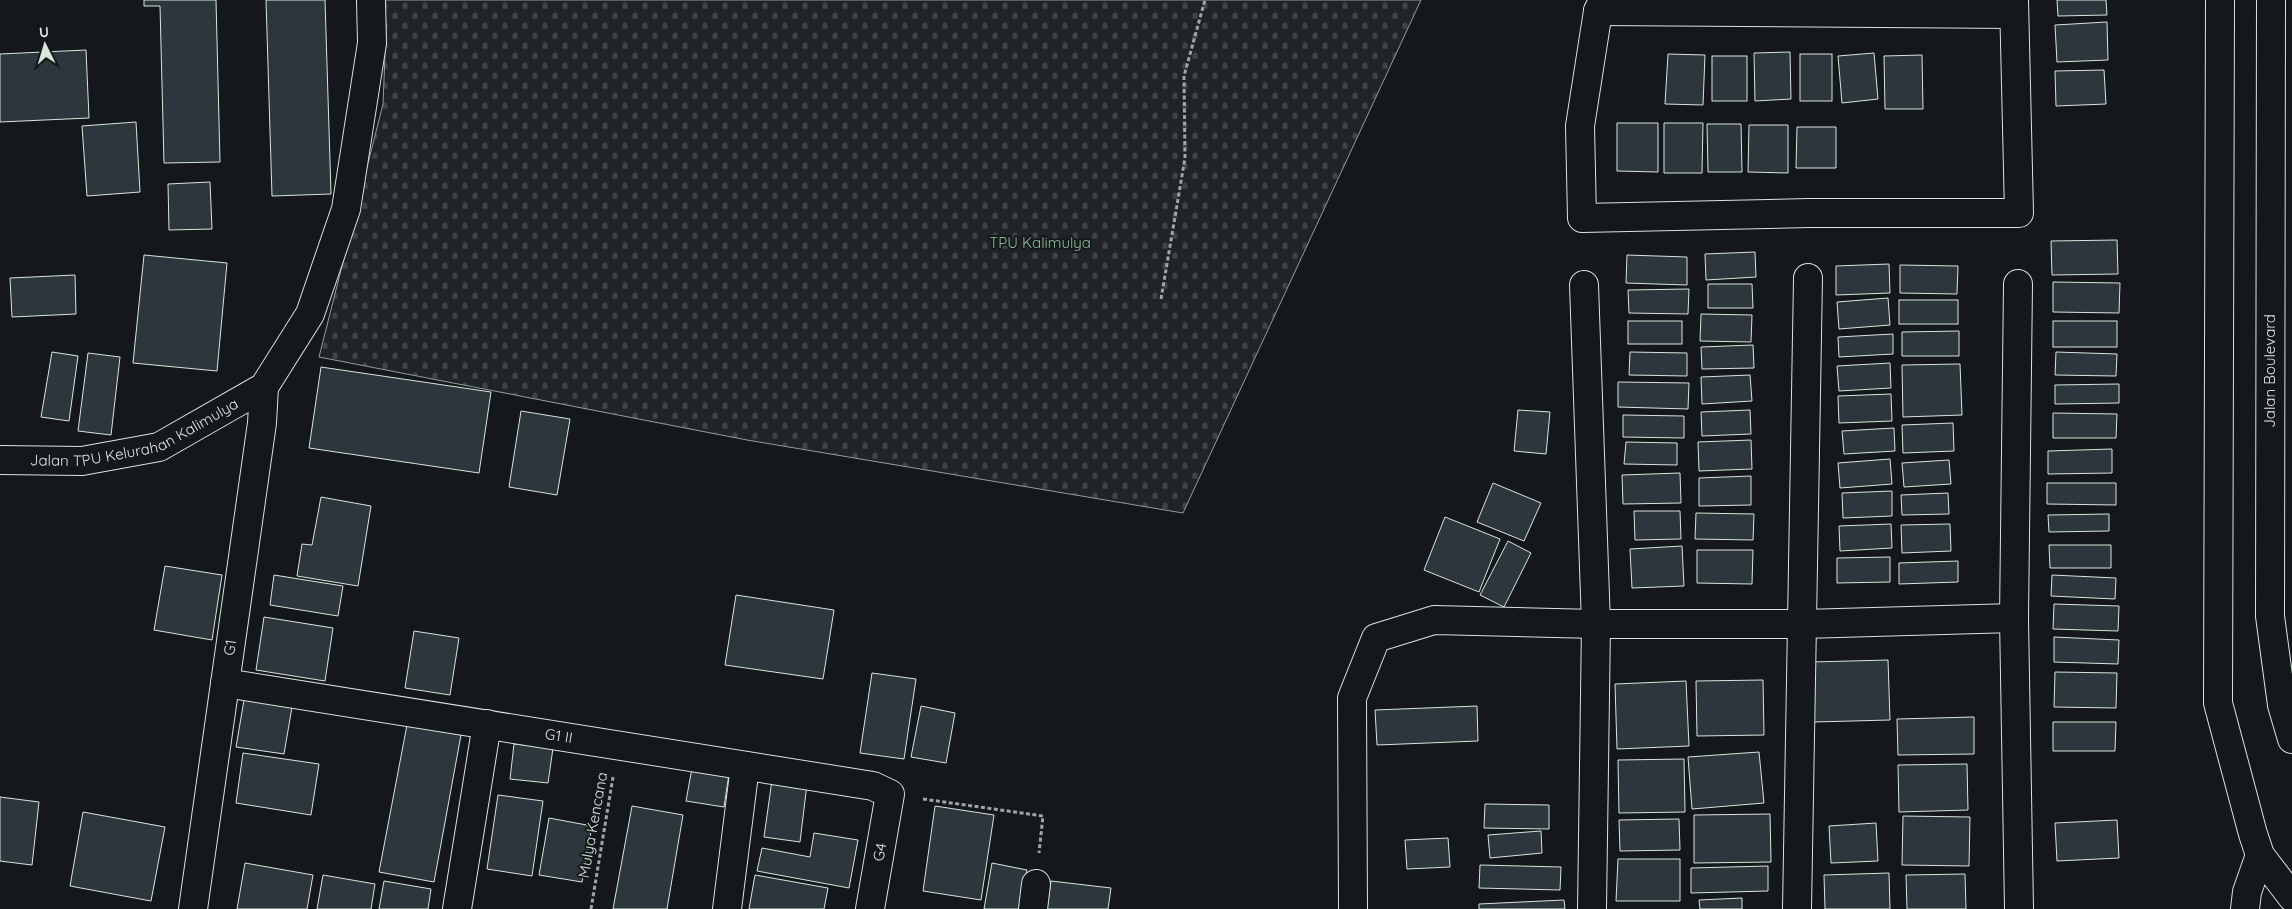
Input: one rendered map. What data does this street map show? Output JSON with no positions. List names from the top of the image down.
{
  "streets": {
    "street": [
      "Jalan Boulevard",
      "Jalan TPU Kelurahan Kalimulya",
      "G1",
      "G1 II",
      "G4"
    ],
    "path": ["Mulya Kencana"]
  },
  "crossings": [
    ["Jalan TPU Kelurahan Kalimulya", "G1"],
    ["G1", "G1 II"],
    ["G1 II", "Mulya Kencana"],
    ["G1 II", "G4"]
  ],
  "parks": ["TPU Kalimulya"],
  "north": "top"
}
